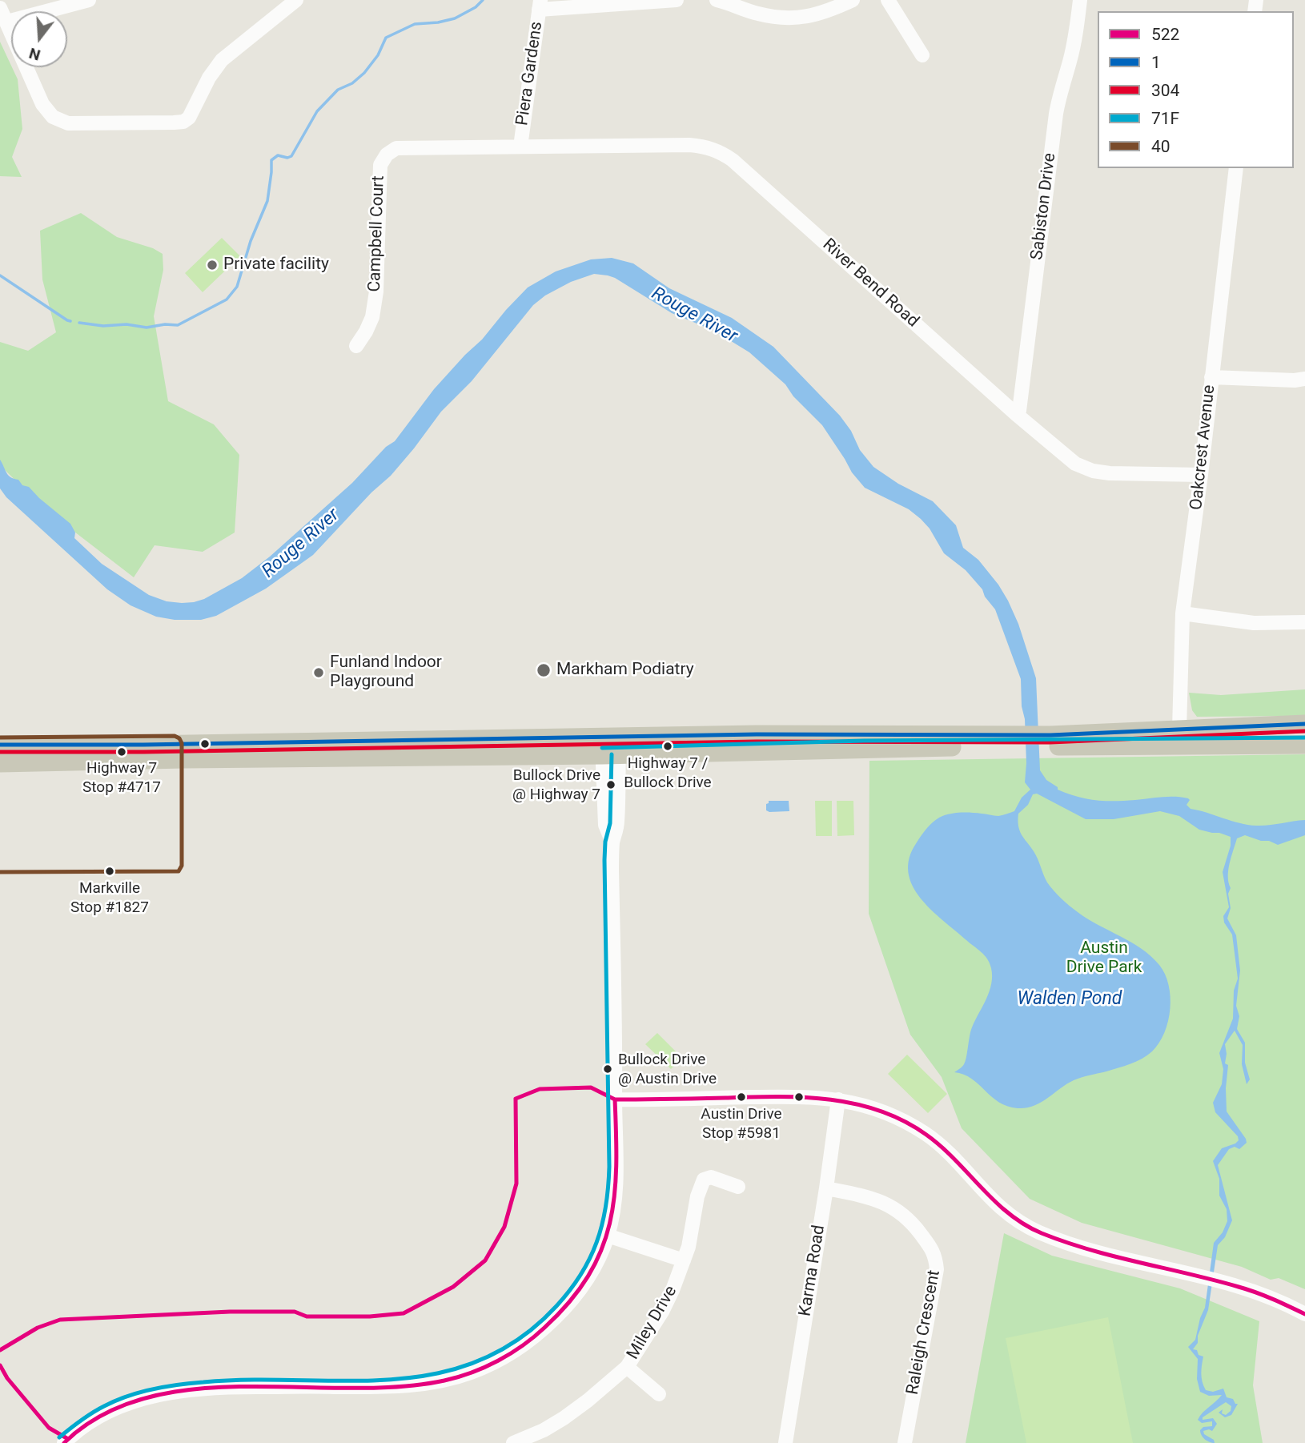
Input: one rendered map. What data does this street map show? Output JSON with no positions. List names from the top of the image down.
{
  "streets": {
    "street": [
      "Piera Gardens",
      "Sabiston Drive",
      "Campbell Court",
      "River Bend Road",
      "Oakcrest Avenue",
      "Karma Road",
      "Miley Drive",
      "Raleigh Crescent"
    ]
  },
  "crossings": [
    ["Piera Gardens", "Campbell Court"],
    ["Piera Gardens", "River Bend Road"],
    ["Sabiston Drive", "River Bend Road"],
    ["Campbell Court", "River Bend Road"],
    ["River Bend Road", "Oakcrest Avenue"],
    ["Karma Road", "Raleigh Crescent"]
  ],
  "water": ["Rouge River", "Walden Pond"],
  "parks": ["Austin Drive Park"],
  "places": [
    "Private facility",
    "Markham Podiatry",
    "Funland Indoor Playground",
    "Highway 7 / Bullock Drive",
    "Highway 7 Stop #4717",
    "Bullock Drive @ Highway 7",
    "Markville Stop #1827",
    "Bullock Drive @ Austin Drive",
    "Austin Drive Stop #5981"
  ],
  "lines": [
    "transit line 1",
    "transit line 304",
    "transit line 40",
    "transit line 71F",
    "transit line 522"
  ],
  "legend": [
    "522",
    "1",
    "304",
    "71F",
    "40"
  ],
  "north": "bottom"
}
